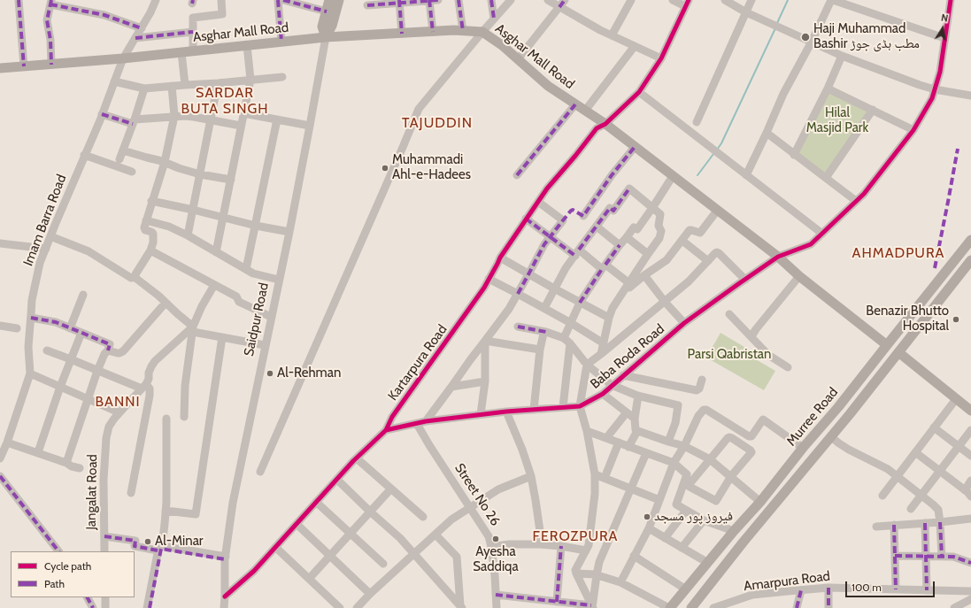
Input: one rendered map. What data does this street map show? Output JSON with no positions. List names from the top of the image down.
{
  "streets": {
    "main road": ["Asghar Mall Road", "Saidpur Road", "Murree Road"],
    "street": [
      "Imam Barra Road",
      "Baba Roda Road",
      "Kartarpura Road",
      "Jangalat Road",
      "Street No 26",
      "Amarpura Road"
    ]
  },
  "crossings": [
    ["Asghar Mall Road", "Imam Barra Road"],
    ["Asghar Mall Road", "Saidpur Road"],
    ["Asghar Mall Road", "Baba Roda Road"],
    ["Asghar Mall Road", "Kartarpura Road"],
    ["Asghar Mall Road", "Murree Road"],
    ["Saidpur Road", "Kartarpura Road"],
    ["Baba Roda Road", "Kartarpura Road"],
    ["Baba Roda Road", "Street No 26"]
  ],
  "districts": [
    "SARDAR BUTA SINGH",
    "TAJUDDIN",
    "AHMADPURA",
    "BANNI",
    "FEROZPURA"
  ],
  "parks": ["Hilal Masjid Park", "Parsi Qabristan"],
  "places": [
    "Haji Muhammad Bashir مطب ہڈی جوڑ",
    "Muhammadi Ahl-e-Hadees",
    "Benazir Bhutto Hospital",
    "Al-Rehman",
    "فیروز پور مسجد",
    "Ayesha Saddiqa",
    "Al-Minar"
  ],
  "legend": ["Cycle path", "Path"],
  "scale_bar": "100 m",
  "north": "top"
}
